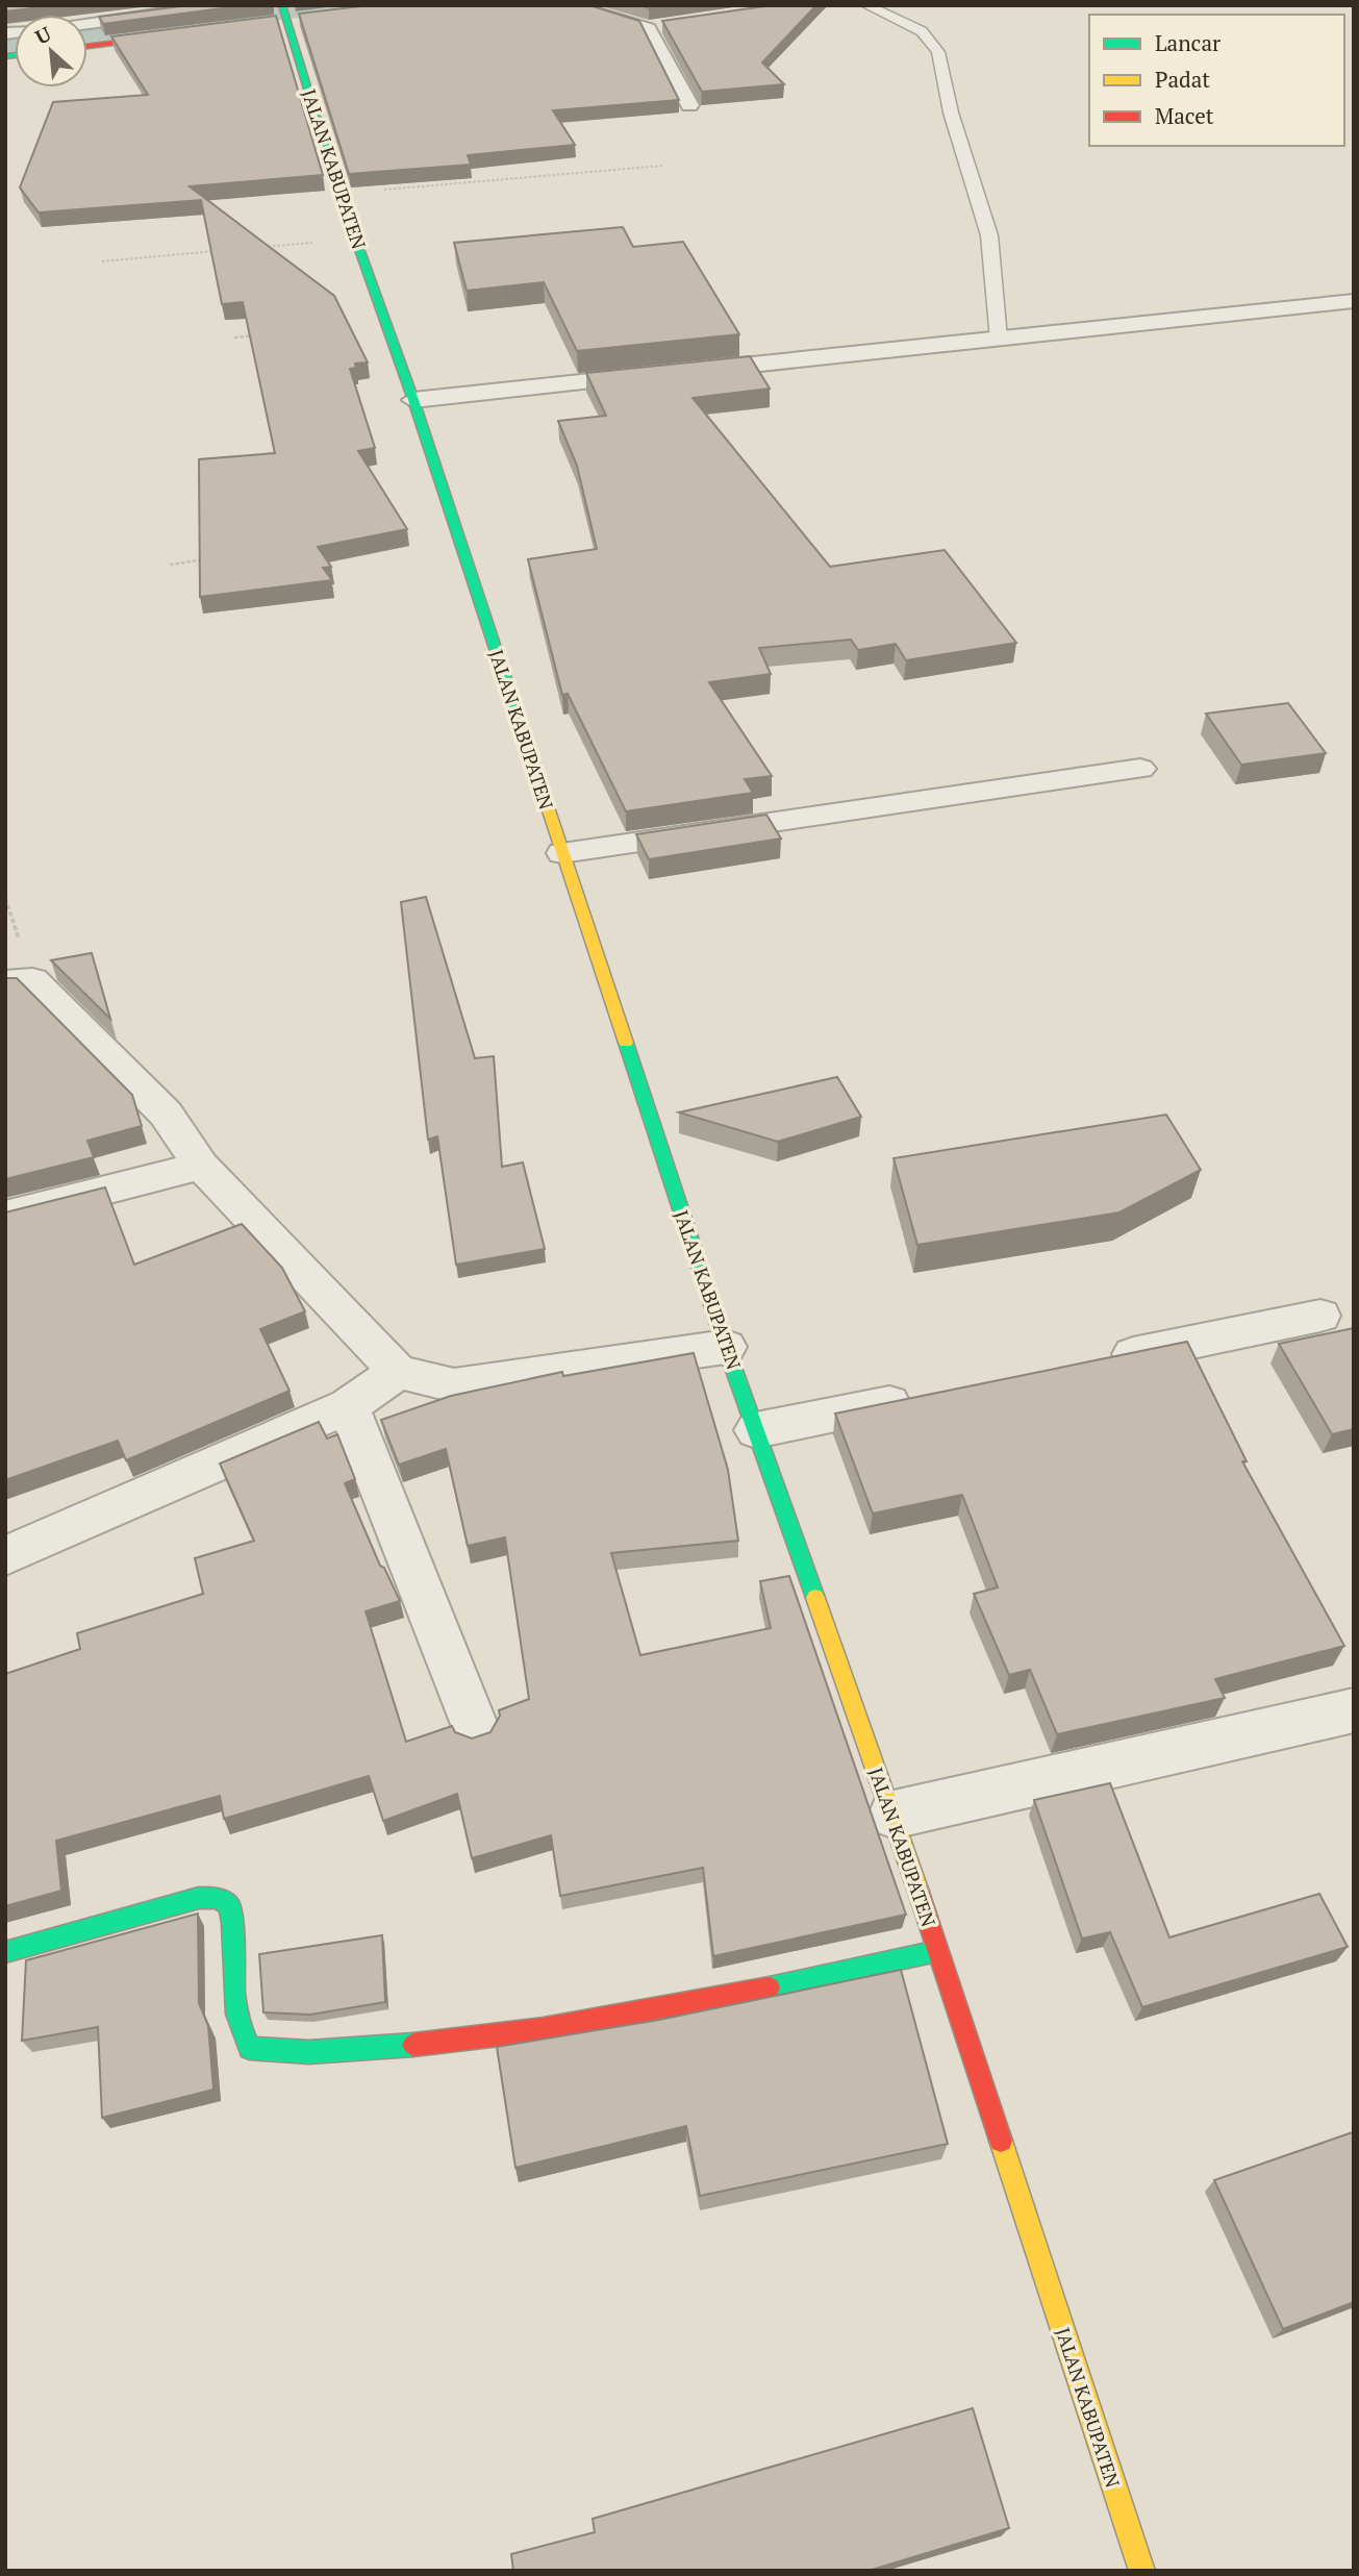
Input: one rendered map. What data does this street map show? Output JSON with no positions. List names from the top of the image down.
{
  "streets": {
    "main road": ["JALAN KABUPATEN"]
  },
  "legend": ["Lancar", "Padat", "Macet"],
  "north": "top left"
}
